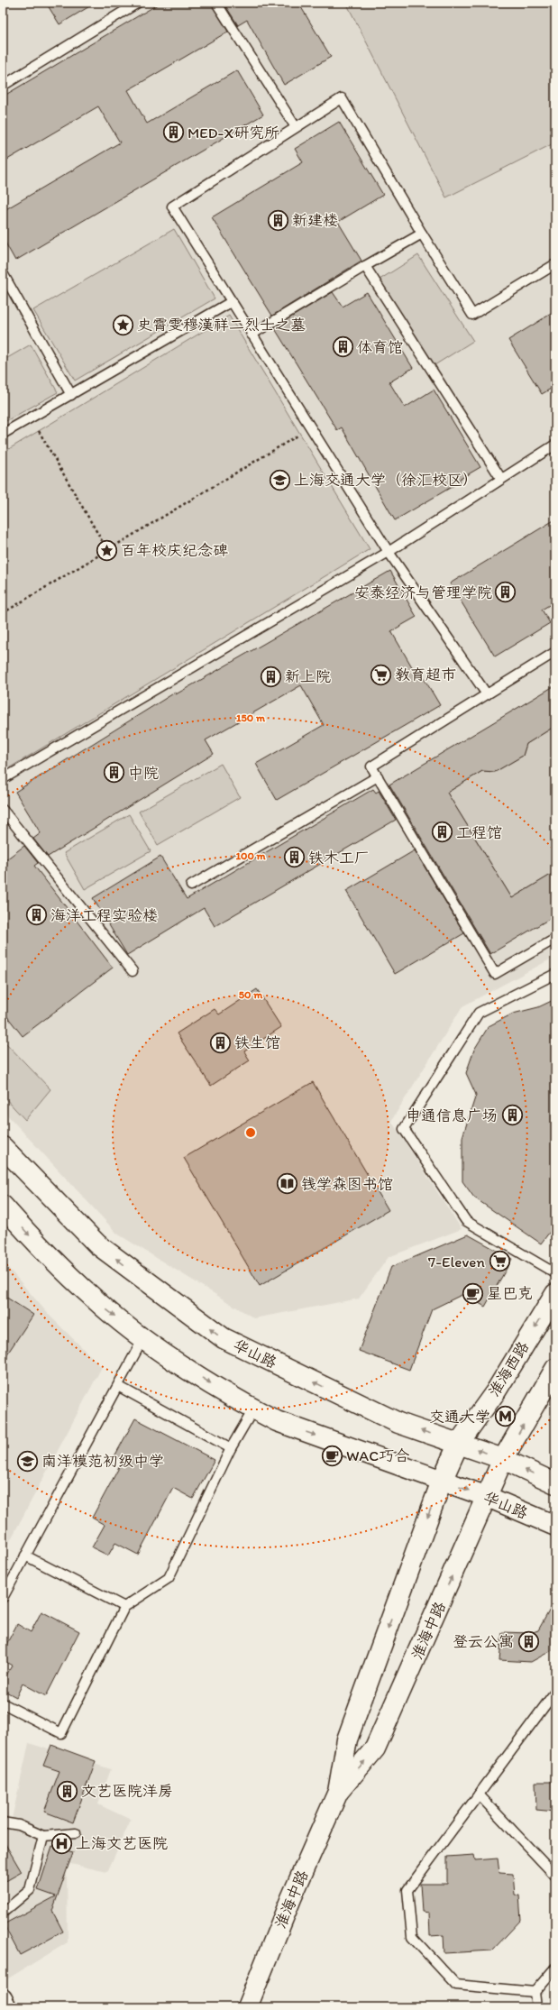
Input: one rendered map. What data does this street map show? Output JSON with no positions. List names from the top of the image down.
{
  "streets": {
    "main road": ["华山路", "淮海西路", "淮海中路"]
  },
  "crossings": [
    ["华山路", "淮海西路"],
    ["华山路", "淮海中路"],
    ["淮海西路", "淮海中路"]
  ],
  "places": {
    "building": [
      "MED-X研究所",
      "新建楼",
      "体育馆",
      "安泰经济与管理学院",
      "新上院",
      "中院",
      "工程馆",
      "铁木工厂",
      "海洋工程实验楼",
      "铁生馆",
      "申通信息广场",
      "登云公寓",
      "文艺医院洋房"
    ],
    "place": ["史霄雯穆漢祥二烈士之墓", "百年校庆纪念碑"],
    "school or university": ["上海交通大学（徐汇校区）", "南洋模范初级中学"],
    "supermarket": ["教育超市", "7-Eleven"],
    "library": ["钱学森图书馆"],
    "cafe": ["星巴克", "WAC巧合"],
    "metro station": ["交通大学"],
    "hospital": ["上海文艺医院"]
  },
  "rings": ["150 m", "100 m", "50 m"]
}
